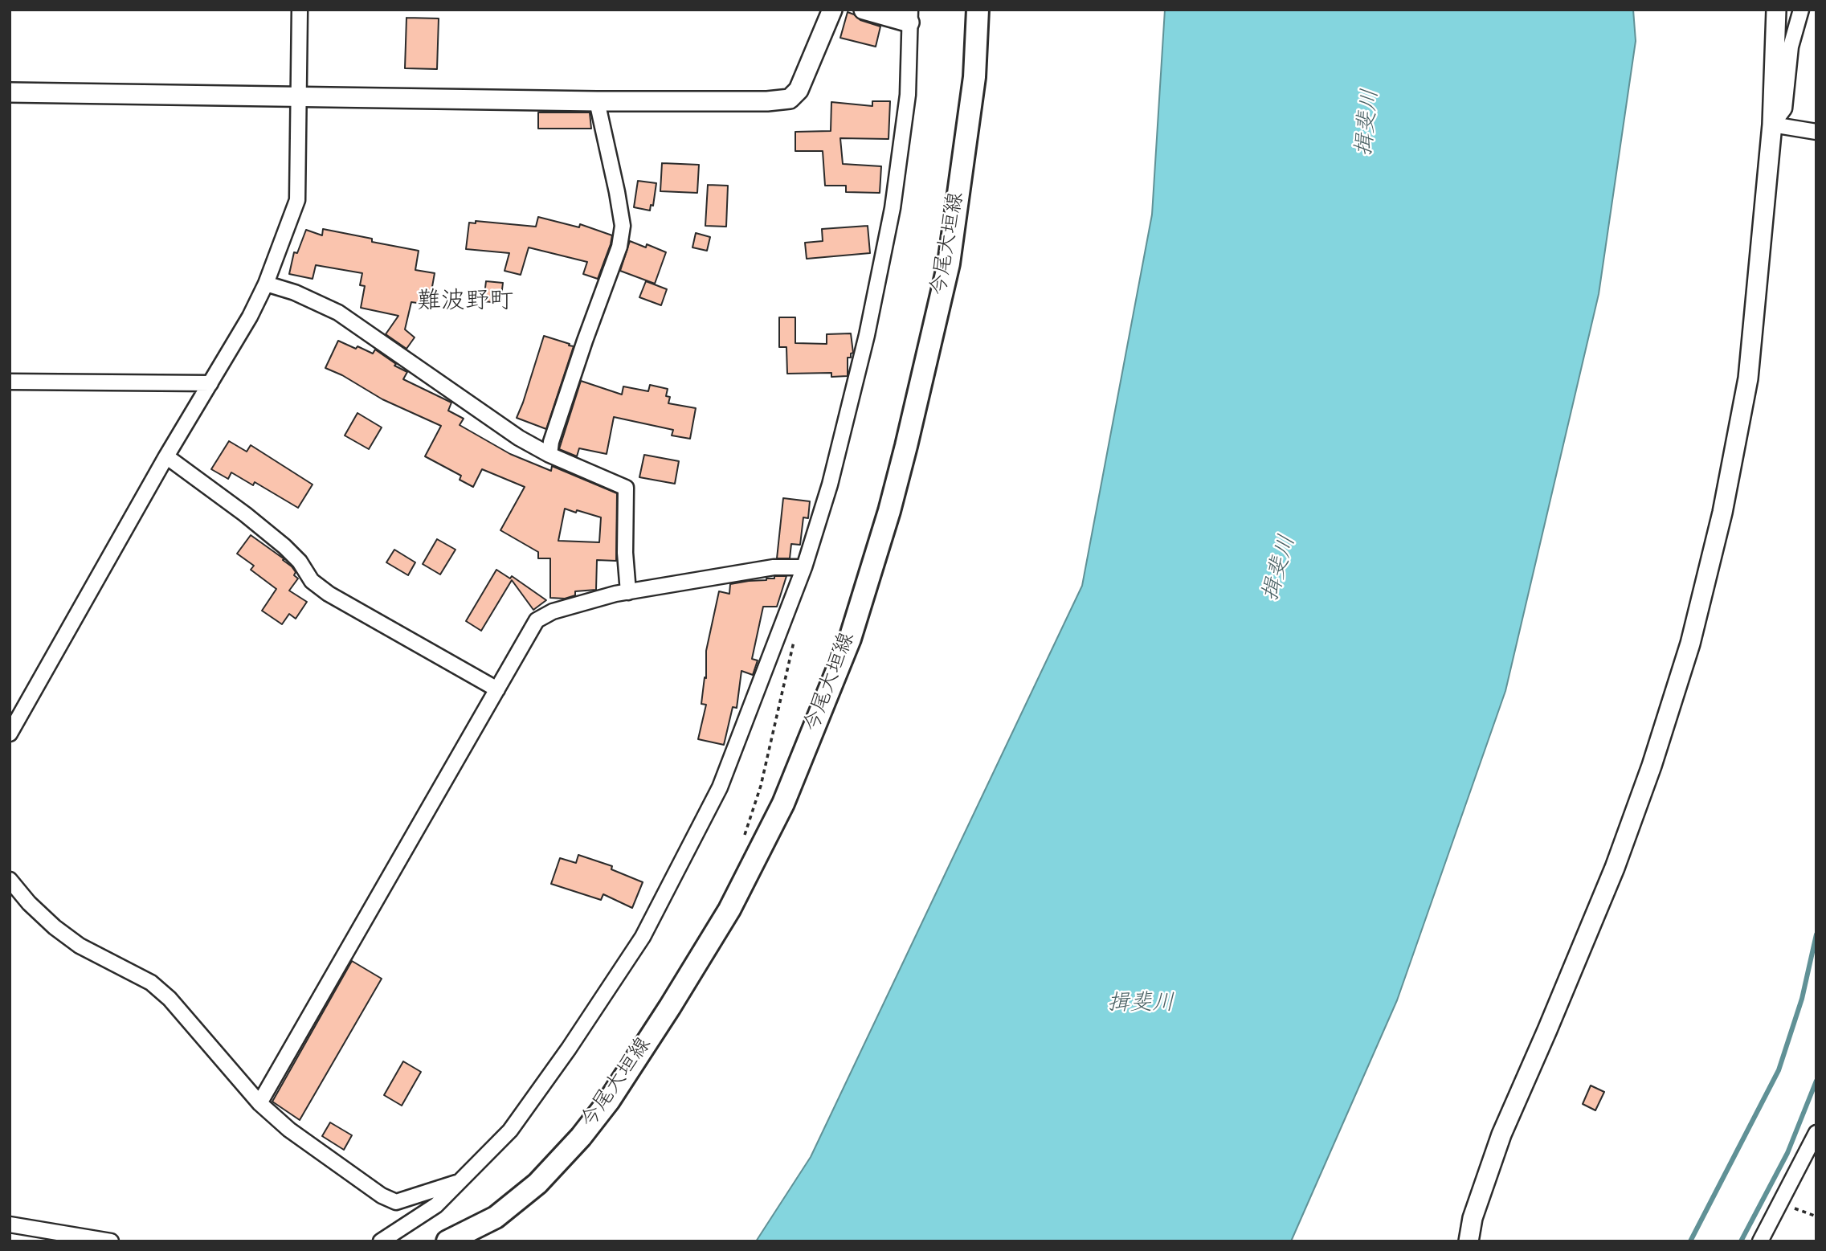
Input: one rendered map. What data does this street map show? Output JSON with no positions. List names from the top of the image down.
{
  "streets": {
    "main road": ["今尾大垣線"]
  },
  "districts": ["難波野町"],
  "water": ["揖斐川"]
}
